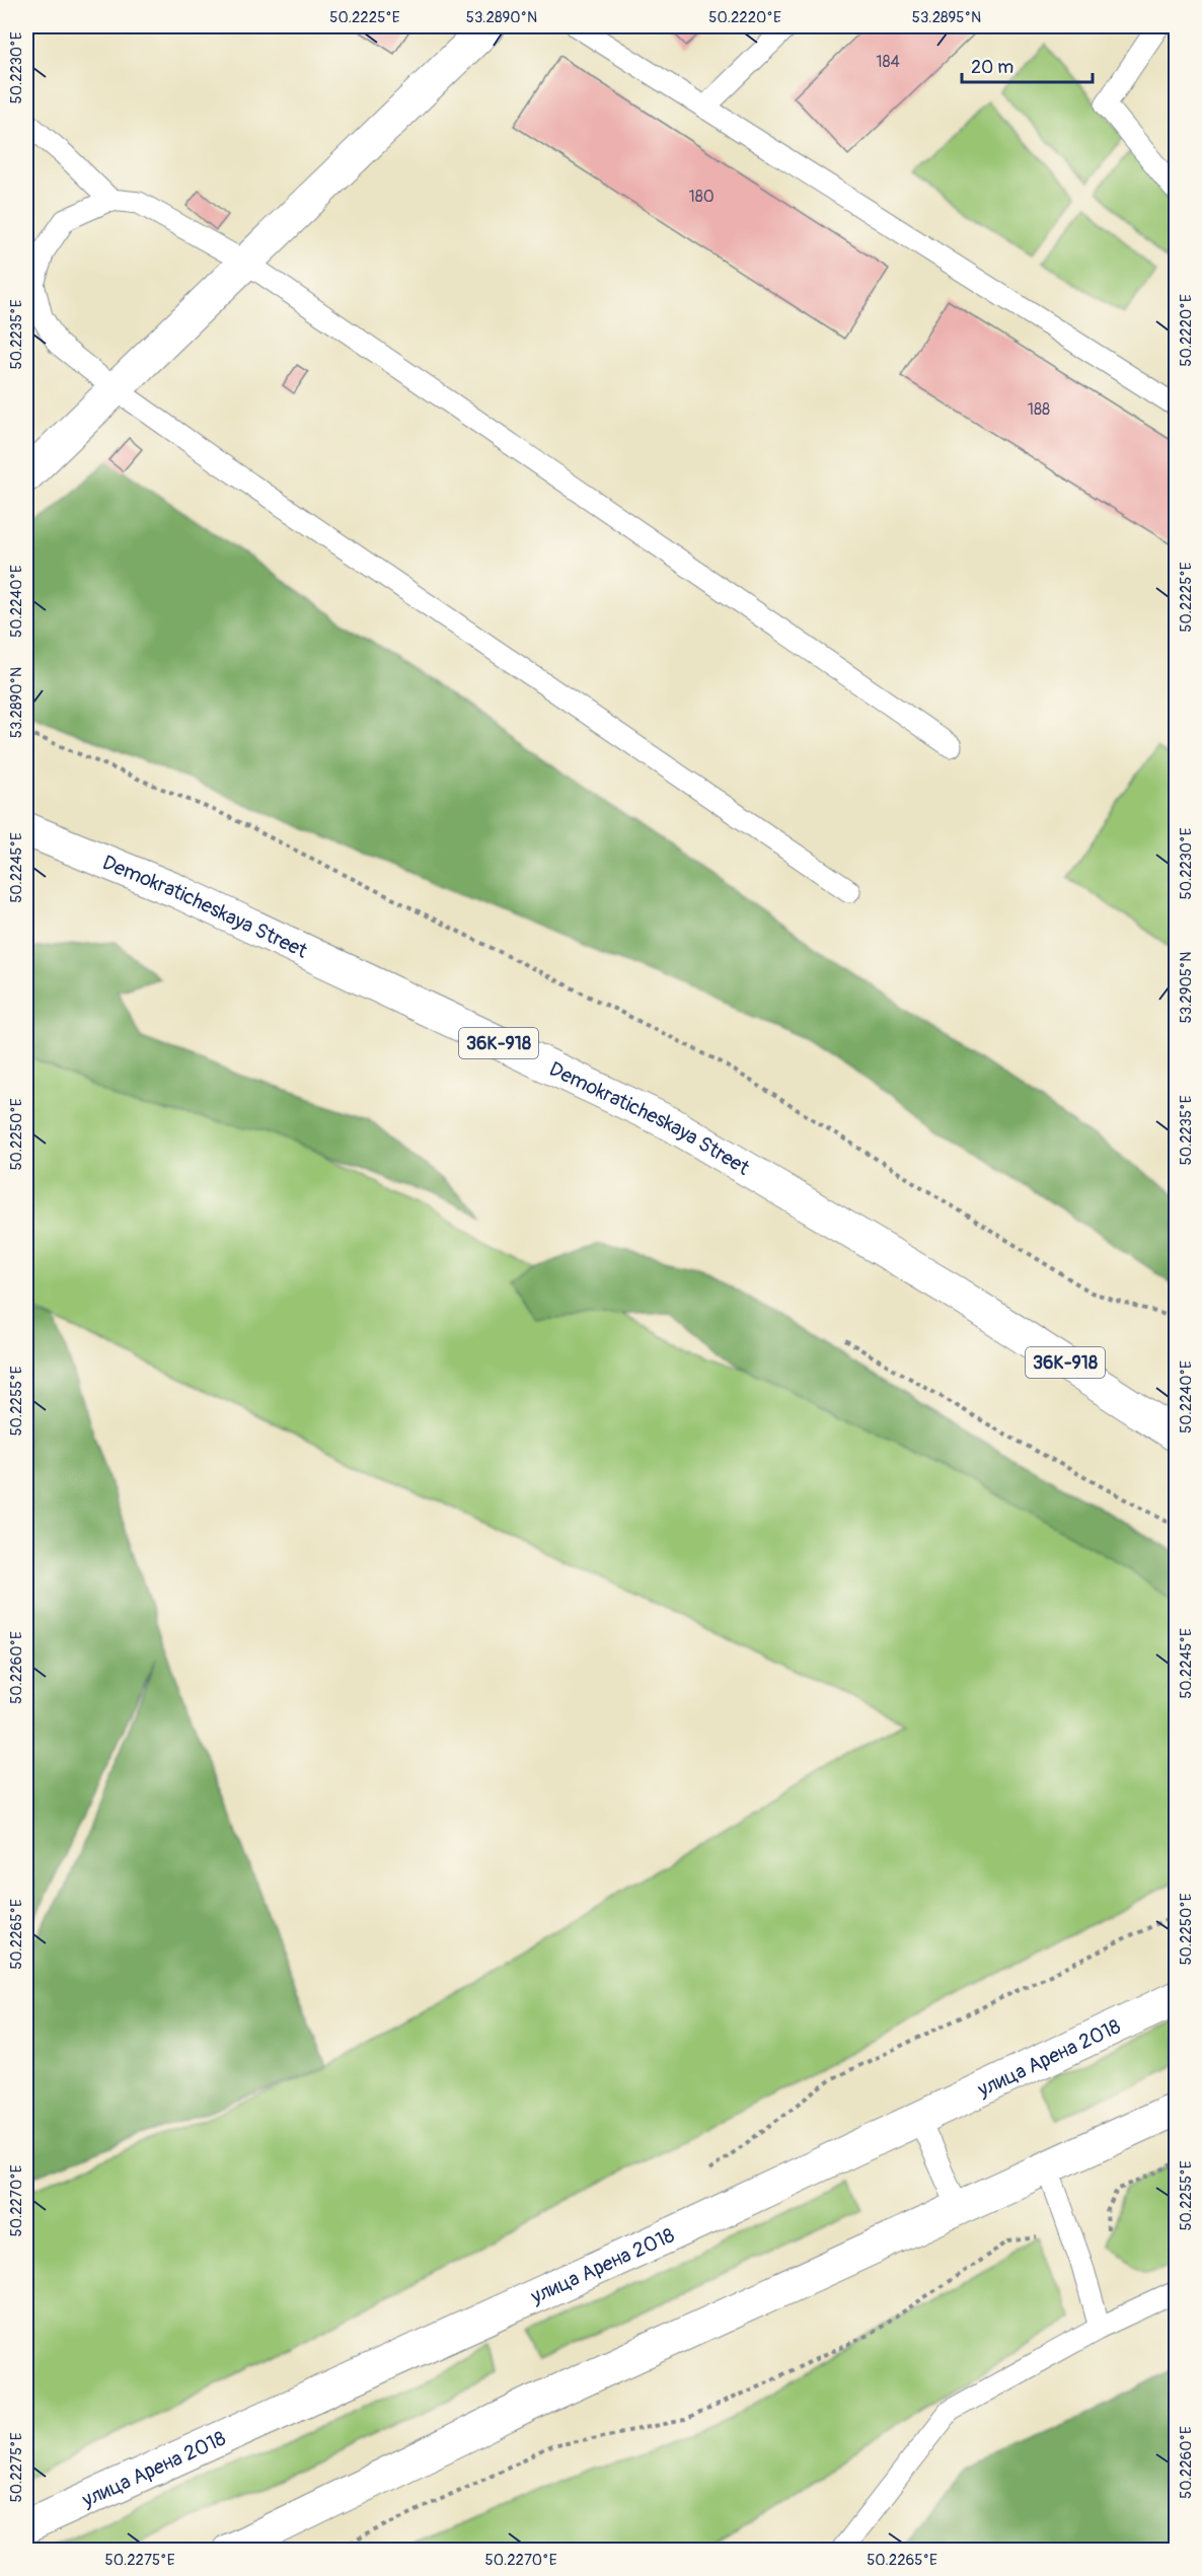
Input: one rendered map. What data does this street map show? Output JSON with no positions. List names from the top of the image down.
{
  "streets": {
    "main road": ["Demokraticheskaya Street", "36К-918", "улица Арена 2018"]
  },
  "house_numbers": ["184", "180", "188"],
  "scale_bar": "20 m",
  "coordinates": [
    "50.2225°E",
    "53.2890°N",
    "50.2220°E",
    "53.2895°N",
    "50.2230°E",
    "50.2235°E",
    "50.2240°E",
    "50.2245°E",
    "53.2905°N",
    "50.2250°E",
    "50.2255°E",
    "50.2260°E",
    "50.2265°E",
    "50.2270°E",
    "50.2275°E"
  ]
}
